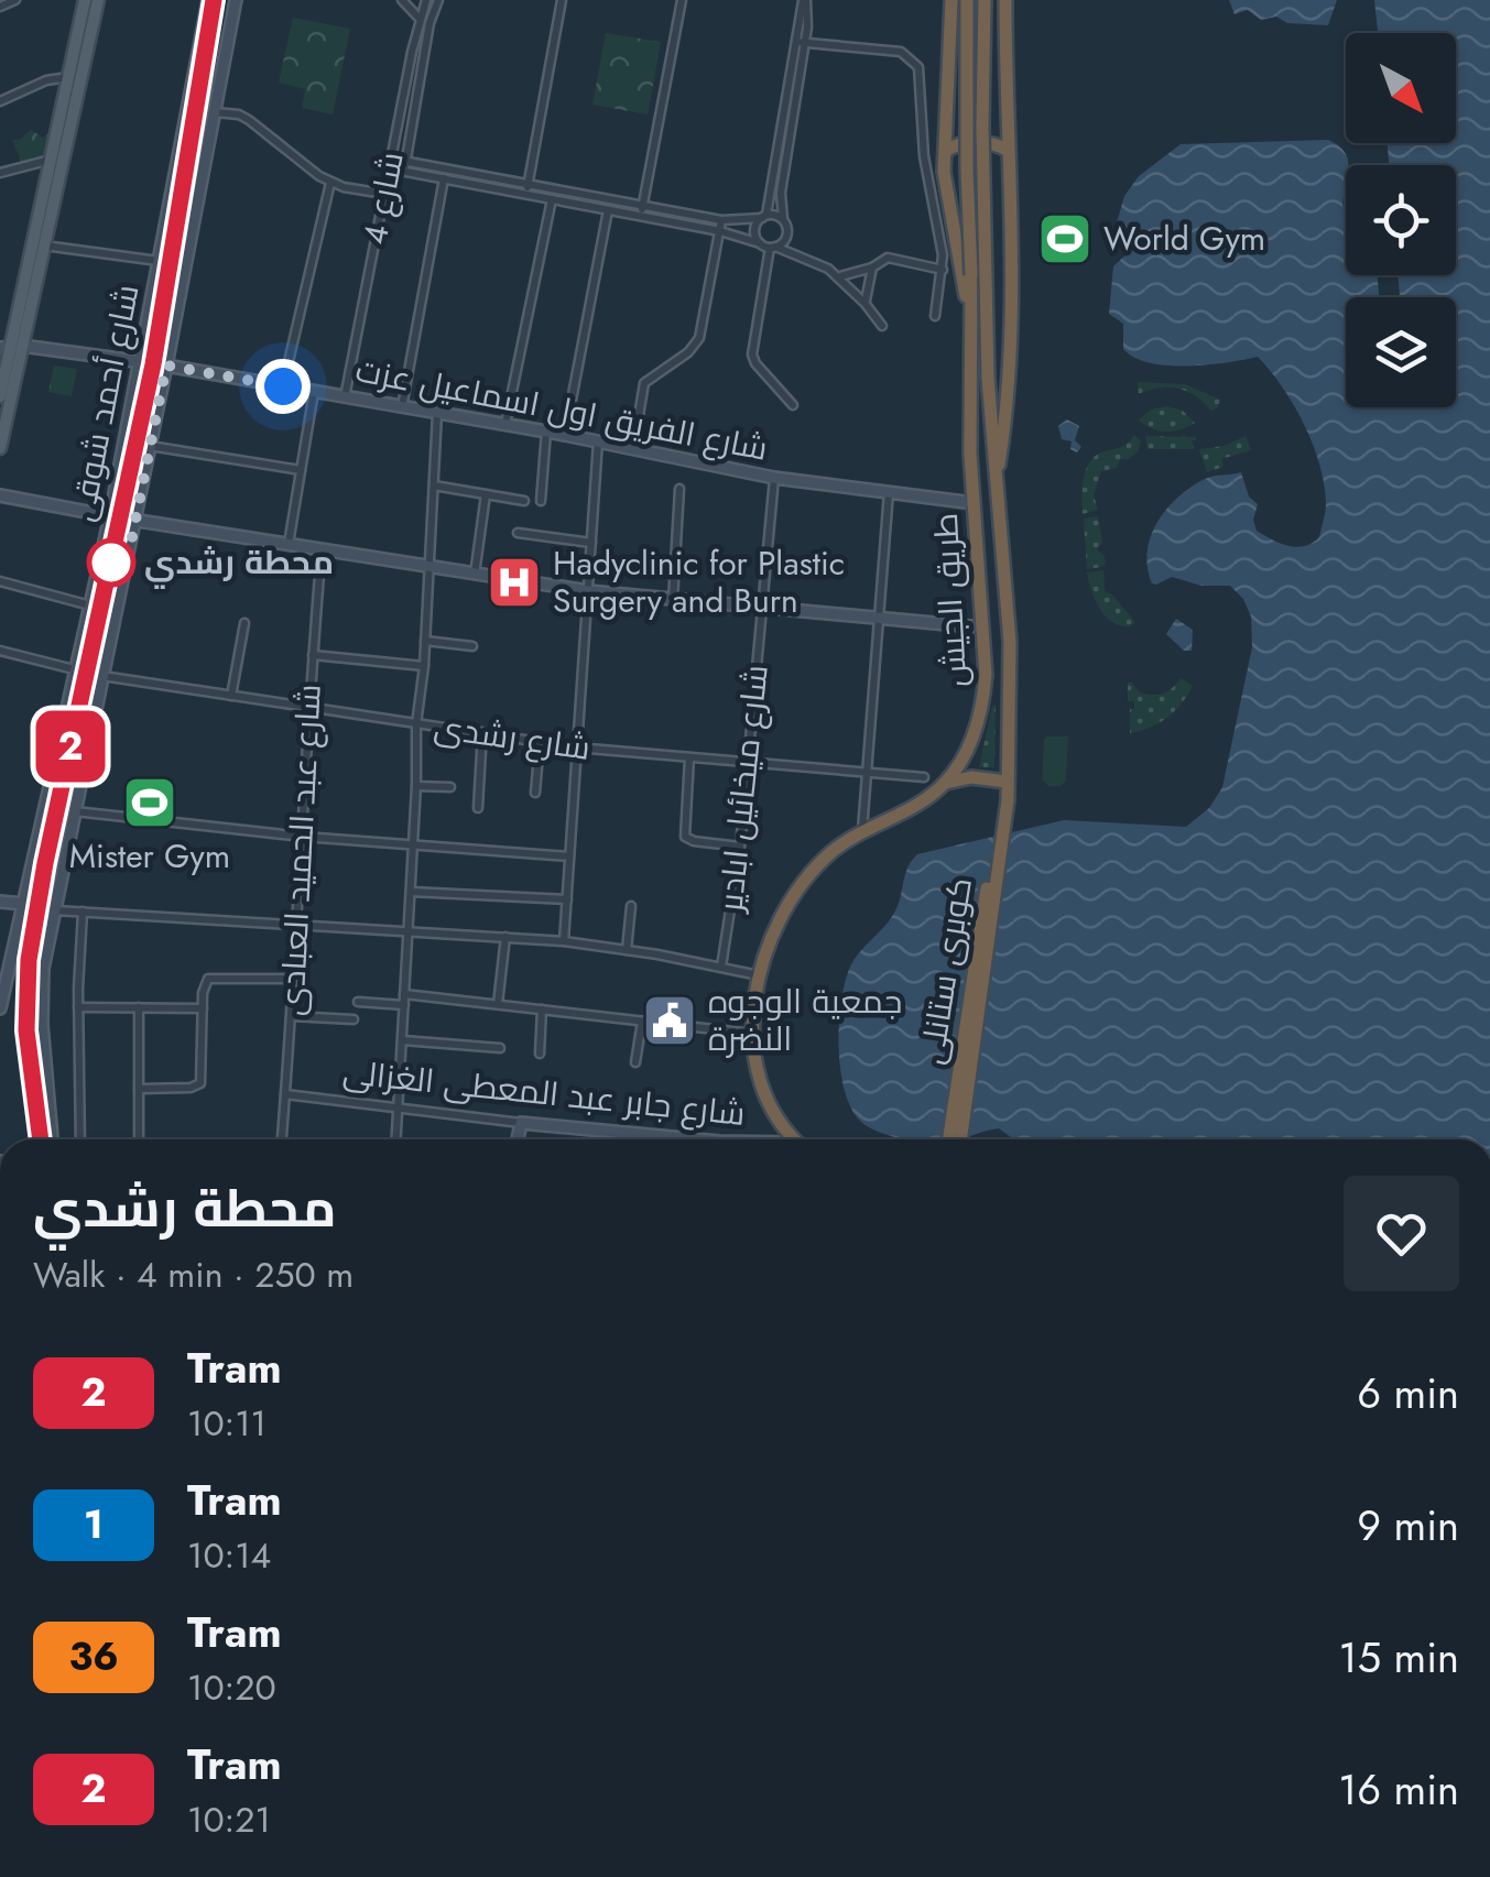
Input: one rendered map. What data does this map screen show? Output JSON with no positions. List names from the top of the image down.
{
  "streets": {
    "highway": ["طريق الجيش", "كوبرى ستانلى"],
    "street": [
      "شارع 4",
      "شارع أحمد شوقى",
      "شارع الفريق اول اسماعيل عزت",
      "شارع رشدى",
      "شارع ميخائيل ابادير",
      "شارع عبد الحميد العبادى",
      "شارع جابر عبد المعطى الغزالى"
    ]
  },
  "crossings": [
    ["شارع 4", "شارع الفريق اول اسماعيل عزت"],
    ["شارع أحمد شوقى", "شارع الفريق اول اسماعيل عزت"],
    ["شارع أحمد شوقى", "شارع رشدى"],
    ["شارع الفريق اول اسماعيل عزت", "طريق الجيش"],
    ["شارع الفريق اول اسماعيل عزت", "شارع ميخائيل ابادير"],
    ["طريق الجيش", "كوبرى ستانلى"],
    ["شارع رشدى", "شارع ميخائيل ابادير"],
    ["شارع رشدى", "شارع عبد الحميد العبادى"],
    ["شارع عبد الحميد العبادى", "شارع جابر عبد المعطى الغزالى"]
  ],
  "places": {
    "sports": ["World Gym", "Mister Gym"],
    "other": ["محطة رشدي"],
    "hospital": ["Hadyclinic for Plastic Surgery and Burn"],
    "public building": ["جمعية الوجوه النضرة"]
  },
  "lines": ["tram line 2"],
  "north": "bottom right",
  "page": {
    "on_map": "2",
    "heading": ["محطة رشدي", "Walk · 4 min · 250 m"],
    "list": [
      {
        "mark": "2",
        "name": "Tram",
        "note": "10:11",
        "value": "6 min"
      },
      {
        "mark": "1",
        "name": "Tram",
        "note": "10:14",
        "value": "9 min"
      },
      {
        "mark": "36",
        "name": "Tram",
        "note": "10:20",
        "value": "15 min"
      },
      {
        "mark": "2",
        "name": "Tram",
        "note": "10:21",
        "value": "16 min"
      }
    ]
  }
}
